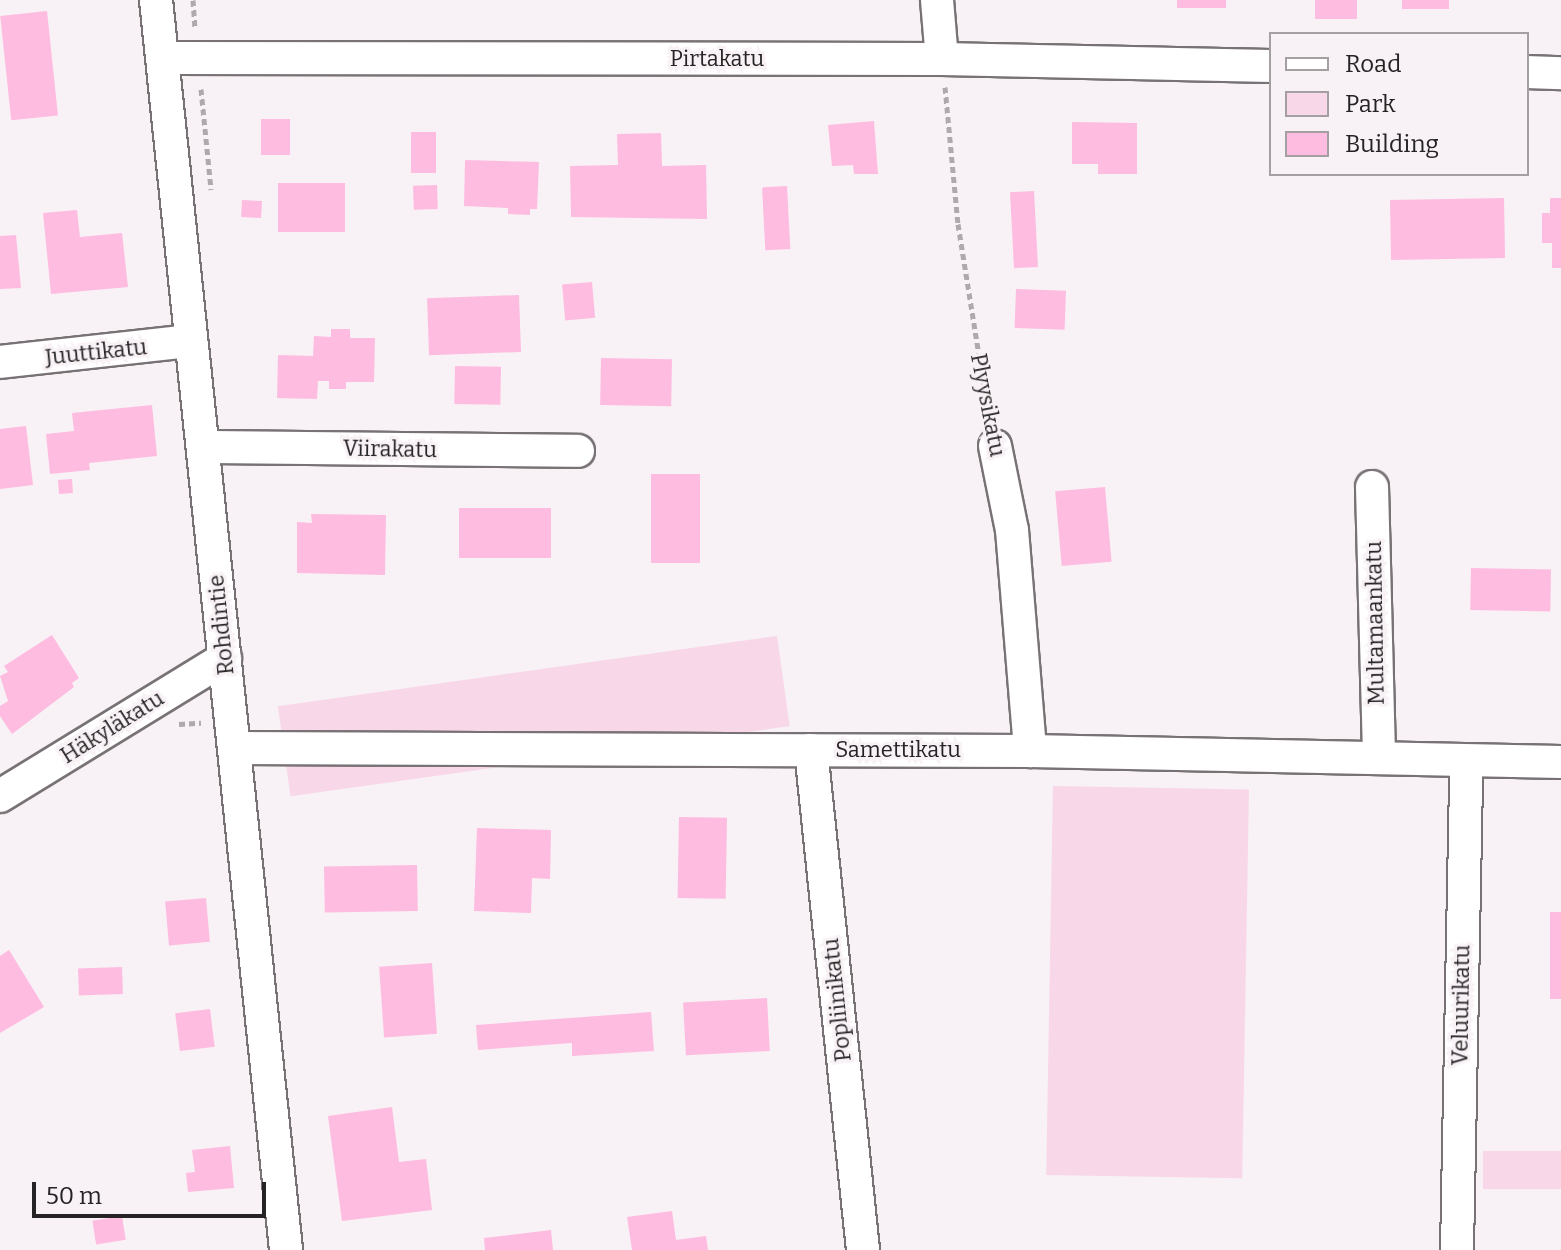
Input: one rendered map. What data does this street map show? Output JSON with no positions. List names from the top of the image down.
{
  "streets": {
    "street": [
      "Pirtakatu",
      "Juuttikatu",
      "Plyysikatu",
      "Viirakatu",
      "Multamaankatu",
      "Rohdintie",
      "Häkyläkatu",
      "Samettikatu",
      "Popliinikatu",
      "Veluurikatu"
    ]
  },
  "crossings": [
    ["Pirtakatu", "Plyysikatu"],
    ["Pirtakatu", "Rohdintie"],
    ["Juuttikatu", "Rohdintie"],
    ["Plyysikatu", "Samettikatu"],
    ["Viirakatu", "Rohdintie"],
    ["Multamaankatu", "Samettikatu"],
    ["Rohdintie", "Häkyläkatu"],
    ["Rohdintie", "Samettikatu"],
    ["Samettikatu", "Popliinikatu"],
    ["Samettikatu", "Veluurikatu"]
  ],
  "legend": ["Road", "Park", "Building"],
  "scale_bar": "50 m"
}
